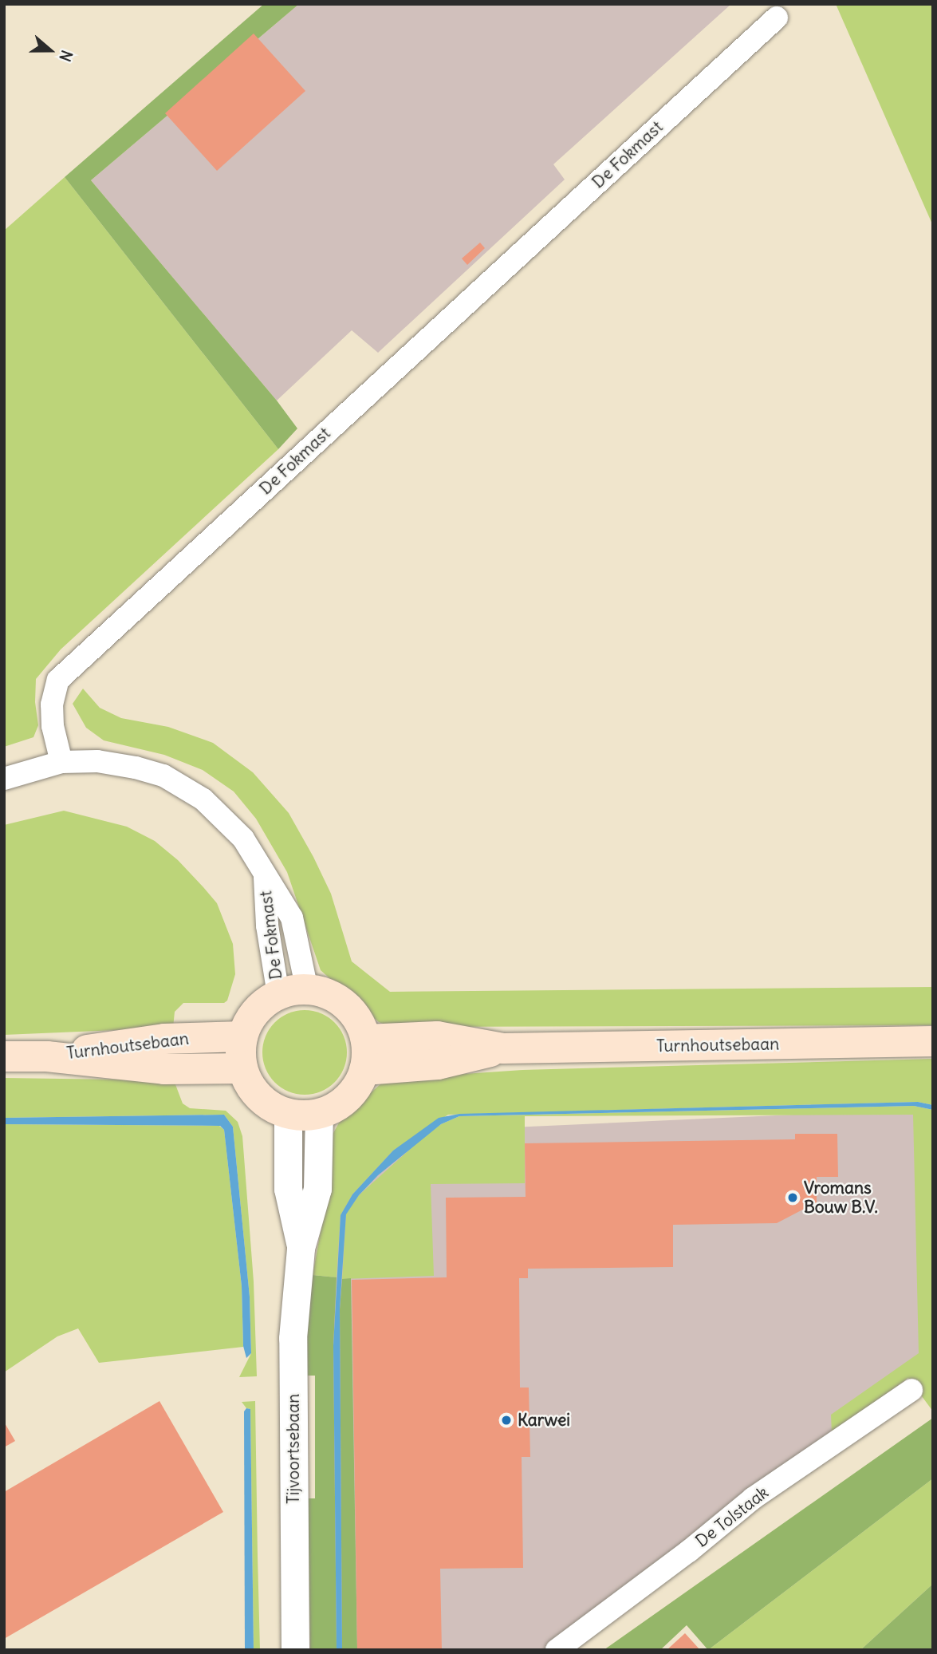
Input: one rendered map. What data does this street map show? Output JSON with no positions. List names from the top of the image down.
{
  "streets": {
    "main road": ["Turnhoutsebaan"],
    "street": ["De Fokmast", "Tijvoortsebaan", "De Tolstaak"]
  },
  "crossings": [
    ["De Fokmast", "Turnhoutsebaan"],
    ["De Fokmast", "Tijvoortsebaan"],
    ["Turnhoutsebaan", "Tijvoortsebaan"]
  ],
  "places": ["Vromans Bouw B.V.", "Karwei"],
  "north": "right"
}
